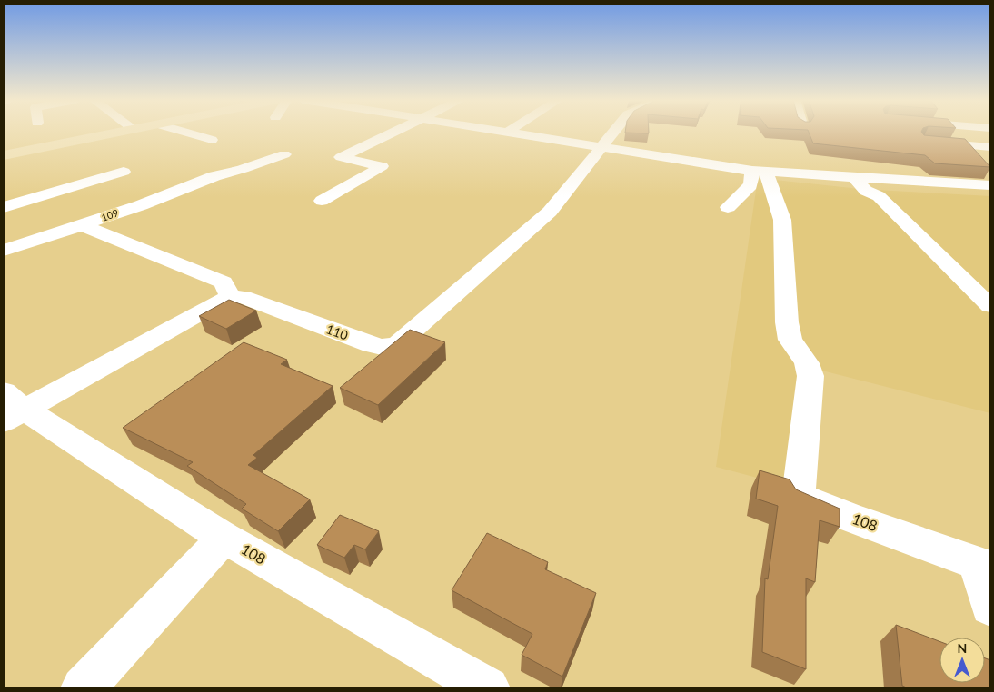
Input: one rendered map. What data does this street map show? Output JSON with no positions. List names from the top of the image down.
{
  "streets": {
    "street": ["109", "110", "108"]
  },
  "north": "top"
}
